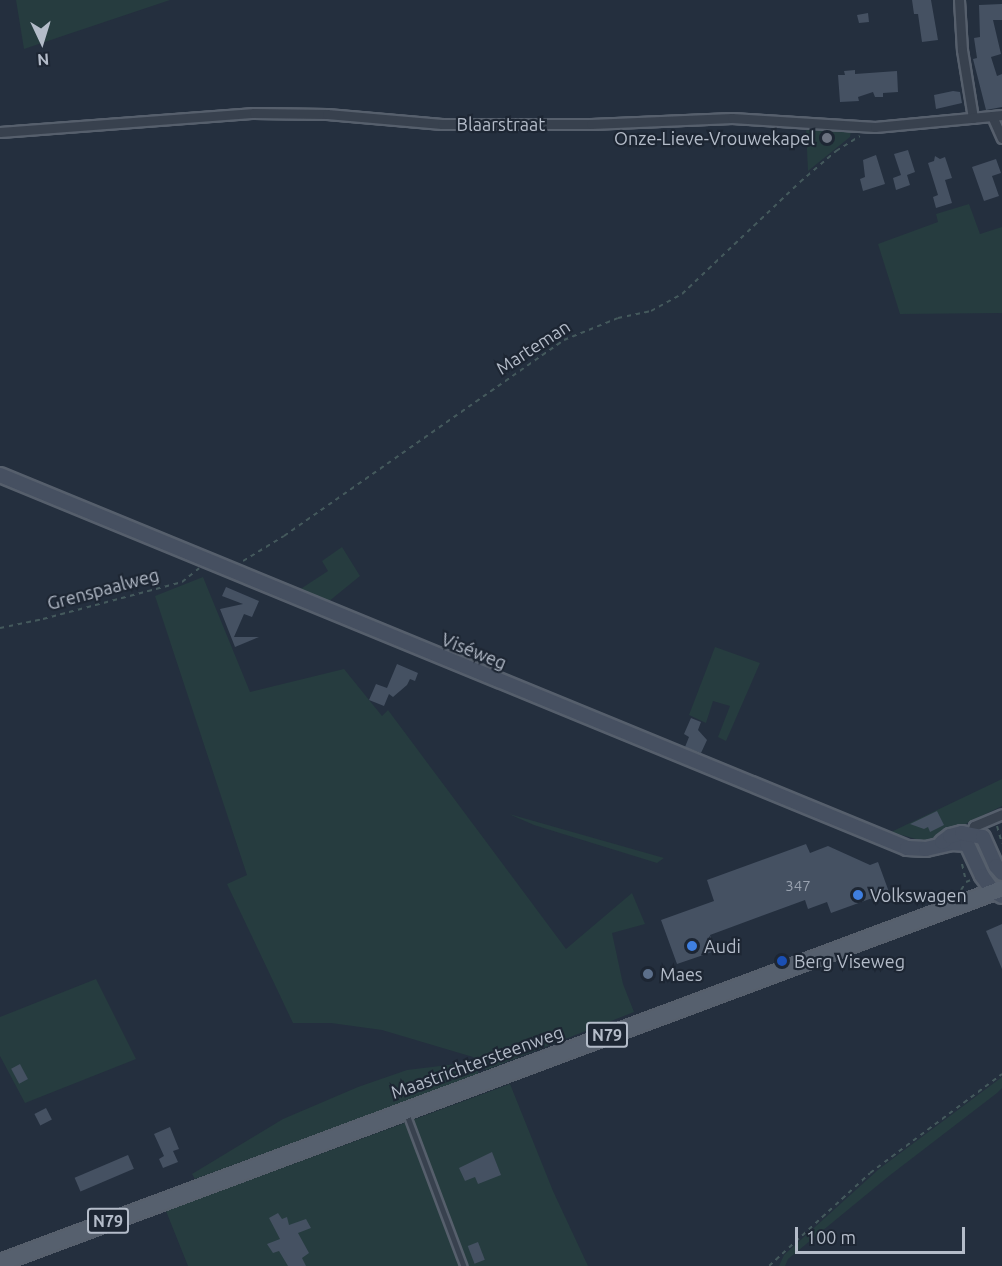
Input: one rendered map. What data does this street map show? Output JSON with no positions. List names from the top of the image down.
{
  "streets": {
    "main road": ["Viséweg", "N79", "Maastrichtersteenweg"],
    "street": ["Blaarstraat"],
    "path": ["Marteman", "Grenspaalweg"]
  },
  "crossings": [
    ["Blaarstraat", "Marteman"],
    ["Marteman", "Viséweg"],
    ["Grenspaalweg", "Viséweg"]
  ],
  "places": [
    "Onze-Lieve-Vrouwekapel",
    "Volkswagen",
    "Audi",
    "Berg Viseweg",
    "Maes"
  ],
  "house_numbers": ["347"],
  "scale_bar": "100 m",
  "north": "bottom"
}
